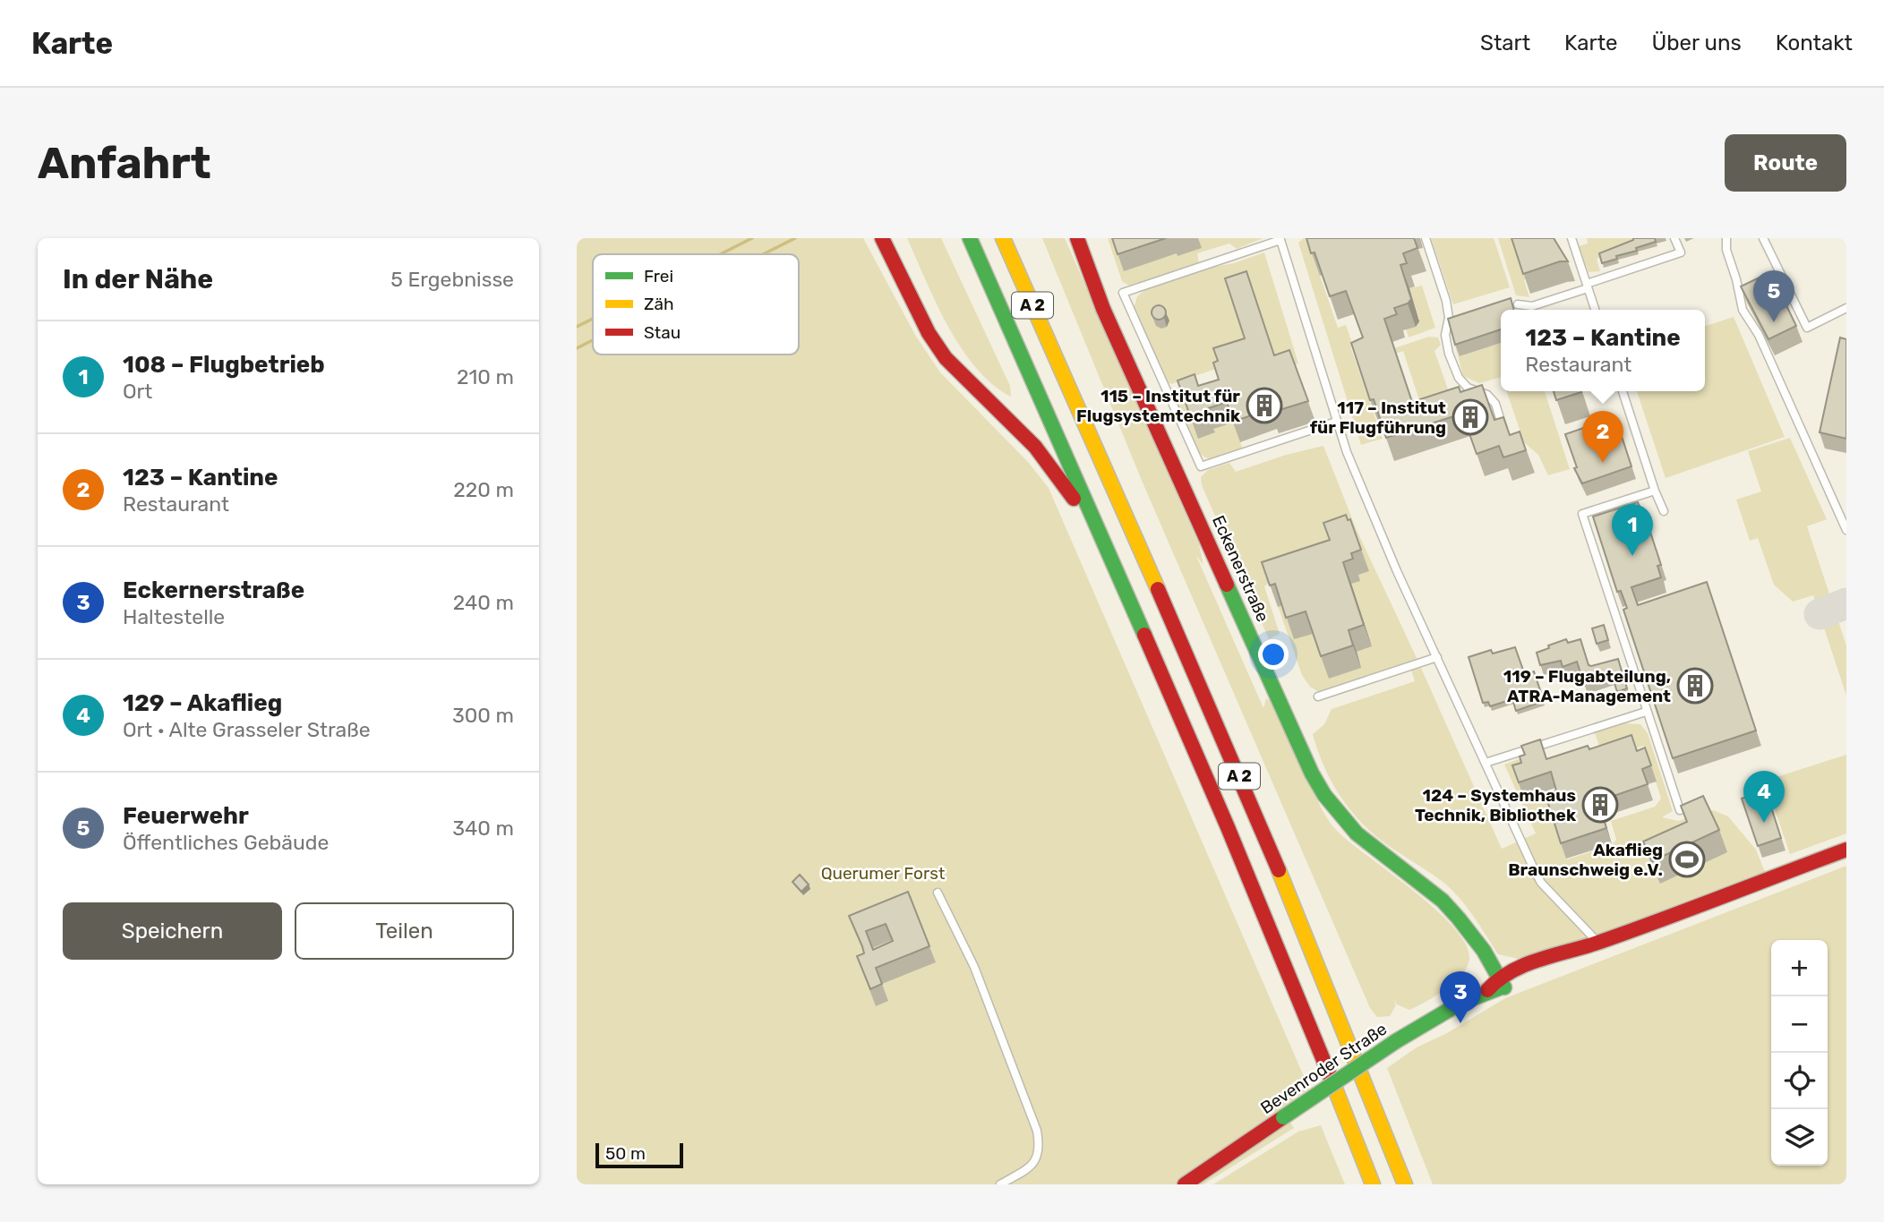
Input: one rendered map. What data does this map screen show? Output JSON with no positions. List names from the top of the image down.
{
  "streets": {
    "main road": ["A 2", "Eckenerstraße", "Bevenroder Straße"]
  },
  "crossings": [
    ["Eckenerstraße", "Bevenroder Straße"]
  ],
  "parks": ["Querumer Forst"],
  "places": {
    "building": [
      "115 – Institut für Flugsystemtechnik",
      "117 – Institut für Flugführung",
      "119 – Flugabteilung, ATRA-Management",
      "124 – Systemhaus Technik, Bibliothek"
    ],
    "sports": ["Akaflieg Braunschweig e.V."]
  },
  "legend": ["Frei", "Zäh", "Stau"],
  "scale_bar": "50 m",
  "page": {
    "header": "Karte",
    "nav": [
      "Start",
      "Karte",
      "Über uns",
      "Kontakt"
    ],
    "buttons": [
      "Route",
      ["Speichern", "Teilen"]
    ],
    "title": "Anfahrt",
    "heading": ["In der Nähe", "5 Ergebnisse"],
    "pins": [
      "5",
      "2",
      "1",
      "4",
      "3"
    ],
    "popup": ["123 – Kantine", "Restaurant"],
    "list": [
      {
        "mark": "1",
        "name": "108 – Flugbetrieb",
        "note": "Ort",
        "value": "210 m"
      },
      {
        "mark": "2",
        "name": "123 – Kantine",
        "note": "Restaurant",
        "value": "220 m"
      },
      {
        "mark": "3",
        "name": "Eckernerstraße",
        "note": "Haltestelle",
        "value": "240 m"
      },
      {
        "mark": "4",
        "name": "129 – Akaflieg",
        "note": "Ort · Alte Grasseler Straße",
        "value": "300 m"
      },
      {
        "mark": "5",
        "name": "Feuerwehr",
        "note": "Öffentliches Gebäude",
        "value": "340 m"
      }
    ],
    "map_buttons": ["+", "−"],
    "scale": "50 m"
  }
}
